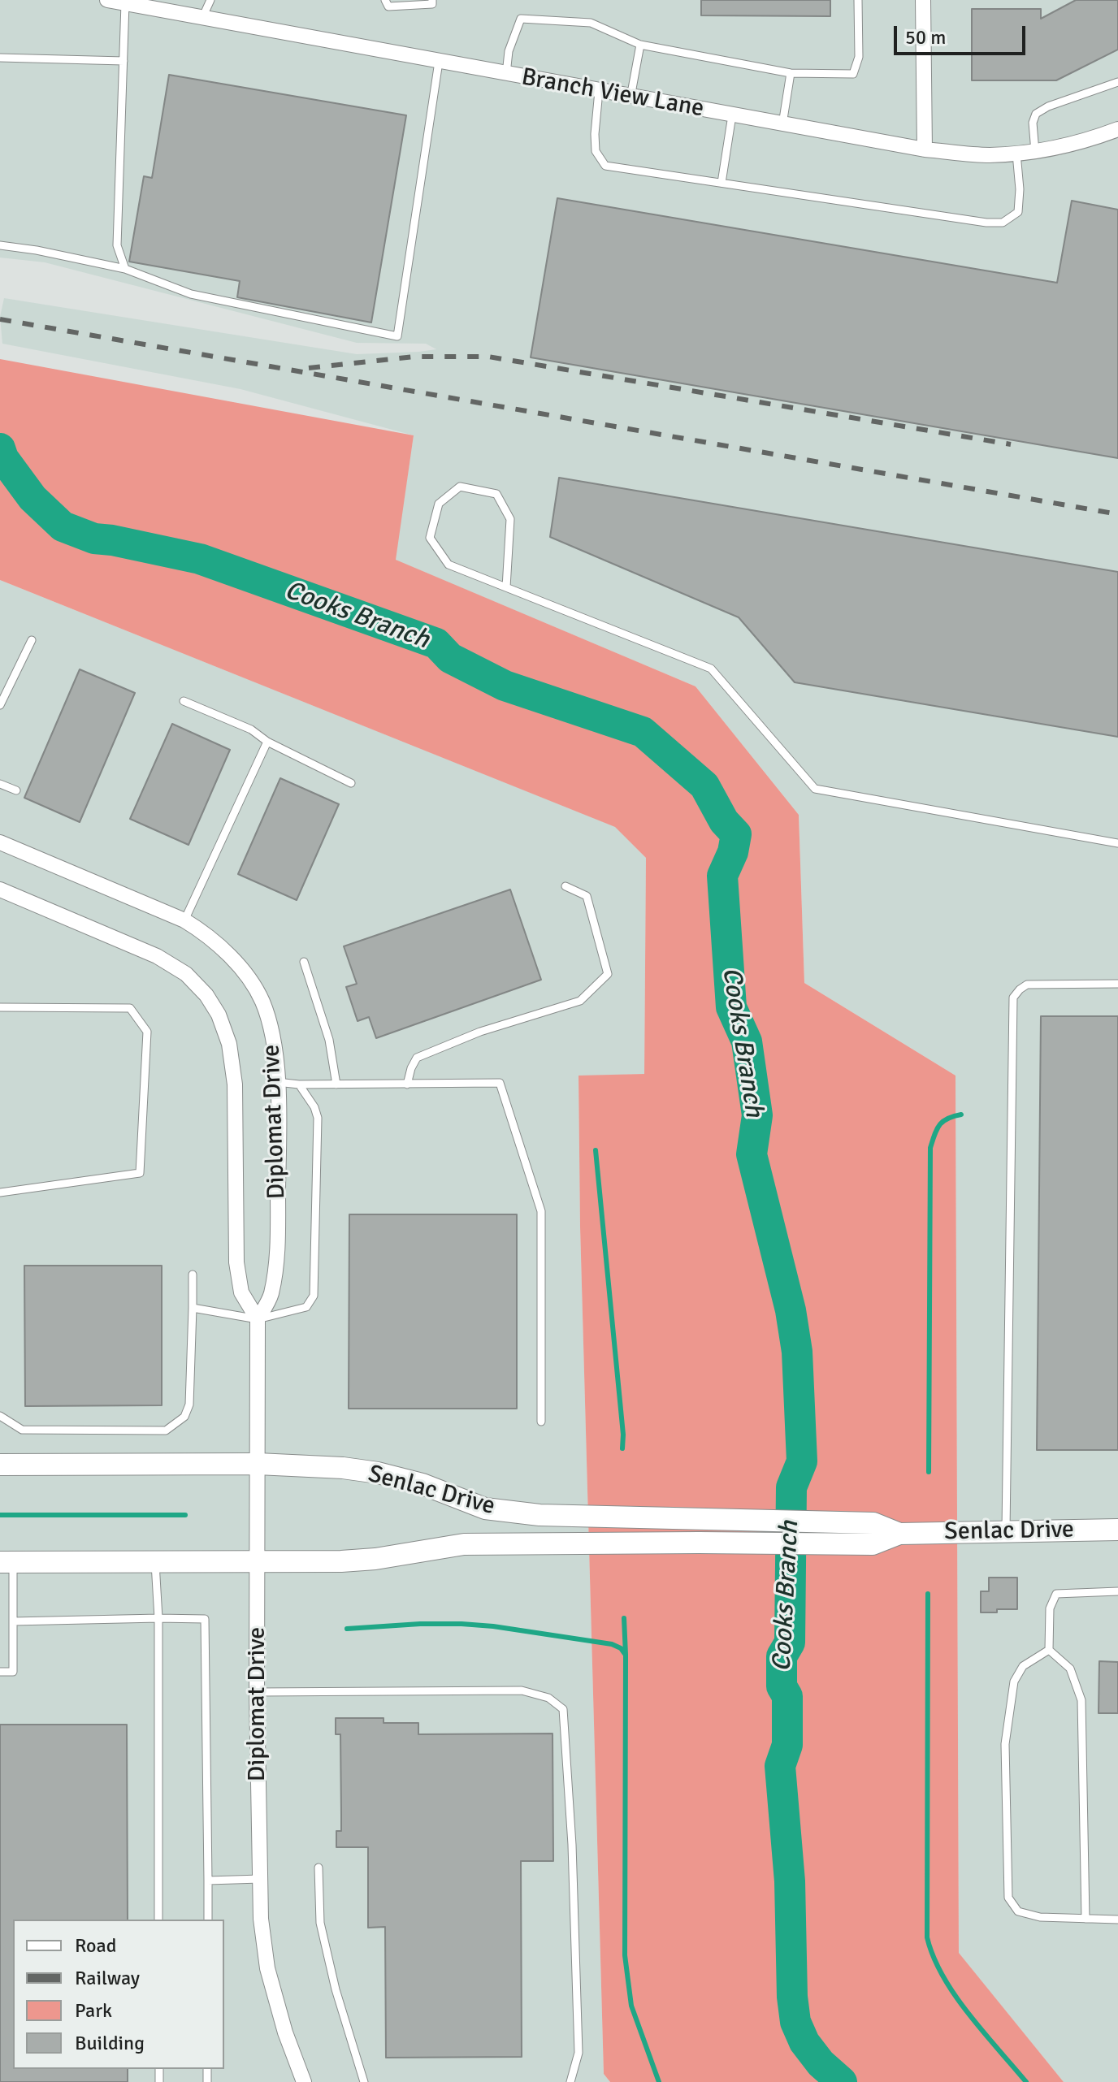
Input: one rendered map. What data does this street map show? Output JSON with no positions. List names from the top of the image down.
{
  "streets": {
    "street": ["Branch View Lane", "Diplomat Drive", "Senlac Drive"]
  },
  "crossings": [
    ["Diplomat Drive", "Senlac Drive"]
  ],
  "water": ["Cooks Branch"],
  "legend": [
    "Road",
    "Railway",
    "Park",
    "Building"
  ],
  "scale_bar": "50 m"
}
